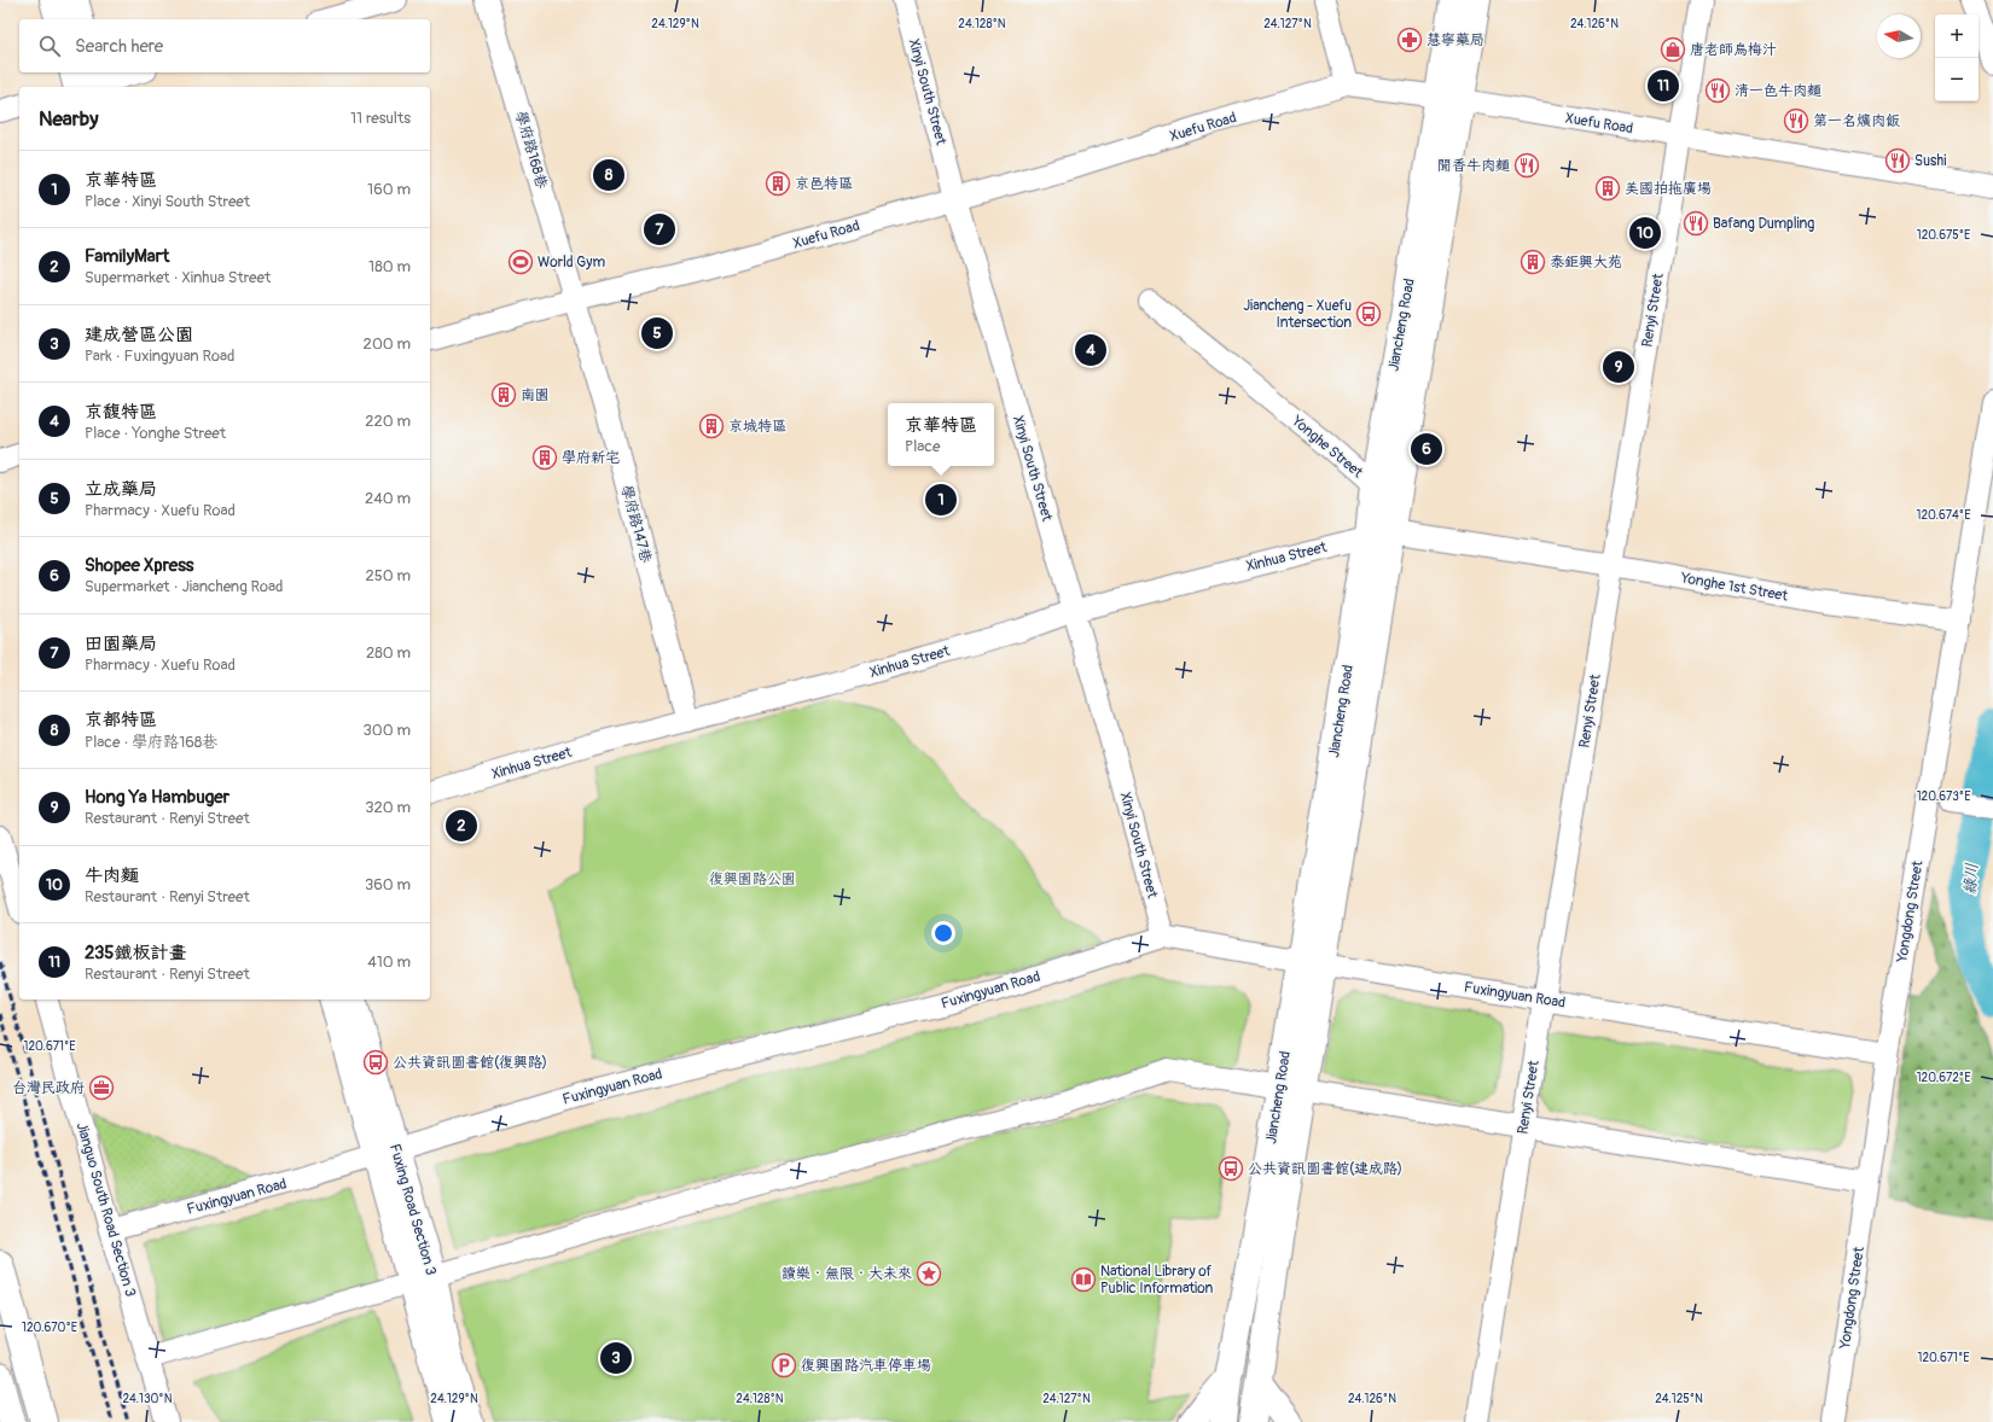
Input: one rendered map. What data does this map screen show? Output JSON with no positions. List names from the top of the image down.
{
  "streets": {
    "street": [
      "Xinyi South Street",
      "Xuefu Road",
      "學府路168巷",
      "Renyi Street",
      "Jiancheng Road",
      "Yonghe Street",
      "學府路147巷",
      "Xinhua Street",
      "Yonghe 1st Street",
      "Yongdong Street",
      "Fuxingyuan Road",
      "Jianguo South Road Section 3",
      "Fuxing Road Section 3"
    ]
  },
  "crossings": [
    ["Xinyi South Street", "Xuefu Road"],
    ["Xinyi South Street", "Xinhua Street"],
    ["Xinyi South Street", "Fuxingyuan Road"],
    ["Xuefu Road", "學府路168巷"],
    ["Xuefu Road", "Renyi Street"],
    ["Xuefu Road", "Jiancheng Road"],
    ["Xuefu Road", "學府路147巷"],
    ["學府路168巷", "學府路147巷"],
    ["Renyi Street", "Yonghe 1st Street"],
    ["Renyi Street", "Fuxingyuan Road"],
    ["Jiancheng Road", "Yonghe Street"],
    ["Jiancheng Road", "Xinhua Street"],
    ["Jiancheng Road", "Yonghe 1st Street"],
    ["Jiancheng Road", "Fuxingyuan Road"],
    ["學府路147巷", "Xinhua Street"],
    ["Xinhua Street", "Yonghe 1st Street"],
    ["Yonghe 1st Street", "Yongdong Street"],
    ["Yongdong Street", "Fuxingyuan Road"],
    ["Fuxingyuan Road", "Jianguo South Road Section 3"],
    ["Fuxingyuan Road", "Fuxing Road Section 3"]
  ],
  "water": ["綠川"],
  "parks": ["復興園路公園"],
  "places": {
    "pharmacy": ["慧寧藥局"],
    "shop": ["唐老師烏梅汁"],
    "restaurant": [
      "清一色牛肉麵",
      "第一名爌肉飯",
      "Sushi",
      "聞香牛肉麵",
      "Bafang Dumpling"
    ],
    "building": [
      "京邑特區",
      "美國拍拖廣場",
      "泰鉅興大苑",
      "南園",
      "京城特區",
      "學府新宅"
    ],
    "sports": ["World Gym"],
    "bus stop": ["Jiancheng - Xuefu Intersection", "公共資訊圖書館(復興路)", "公共資訊圖書館(建成路)"],
    "office": ["台灣民政府"],
    "place": ["讀樂‧無限‧大未來"],
    "library": ["National Library of Public Information"],
    "parking": ["復興園路汽車停車場"]
  },
  "north": "left",
  "page": {
    "map_buttons": ["+", "−"],
    "search": "Search here",
    "pins": [
      "11",
      "8",
      "7",
      "10",
      "5",
      "4",
      "9",
      "6",
      "1",
      "2",
      "3"
    ],
    "heading": ["Nearby", "11 results"],
    "list": [
      {
        "mark": "1",
        "name": "京華特區",
        "note": "Place · Xinyi South Street",
        "value": "160 m"
      },
      {
        "mark": "2",
        "name": "FamilyMart",
        "note": "Supermarket · Xinhua Street",
        "value": "180 m"
      },
      {
        "mark": "3",
        "name": "建成營區公園",
        "note": "Park · Fuxingyuan Road",
        "value": "200 m"
      },
      {
        "mark": "4",
        "name": "京馥特區",
        "note": "Place · Yonghe Street",
        "value": "220 m"
      },
      {
        "mark": "5",
        "name": "立成藥局",
        "note": "Pharmacy · Xuefu Road",
        "value": "240 m"
      },
      {
        "mark": "6",
        "name": "Shopee Xpress",
        "note": "Supermarket · Jiancheng Road",
        "value": "250 m"
      },
      {
        "mark": "7",
        "name": "田園藥局",
        "note": "Pharmacy · Xuefu Road",
        "value": "280 m"
      },
      {
        "mark": "8",
        "name": "京都特區",
        "note": "Place · 學府路168巷",
        "value": "300 m"
      },
      {
        "mark": "9",
        "name": "Hong Ya Hambuger",
        "note": "Restaurant · Renyi Street",
        "value": "320 m"
      },
      {
        "mark": "10",
        "name": "牛肉麵",
        "note": "Restaurant · Renyi Street",
        "value": "360 m"
      },
      {
        "mark": "11",
        "name": "235鐵板計畫",
        "note": "Restaurant · Renyi Street",
        "value": "410 m"
      }
    ],
    "popup": ["京華特區", "Place"]
  },
  "coordinates": [
    "24.129°N",
    "24.128°N",
    "24.127°N",
    "24.126°N",
    "120.675°E",
    "120.674°E",
    "120.673°E",
    "120.671°E",
    "120.672°E",
    "120.670°E",
    "24.130°N",
    "24.125°N"
  ]
}
